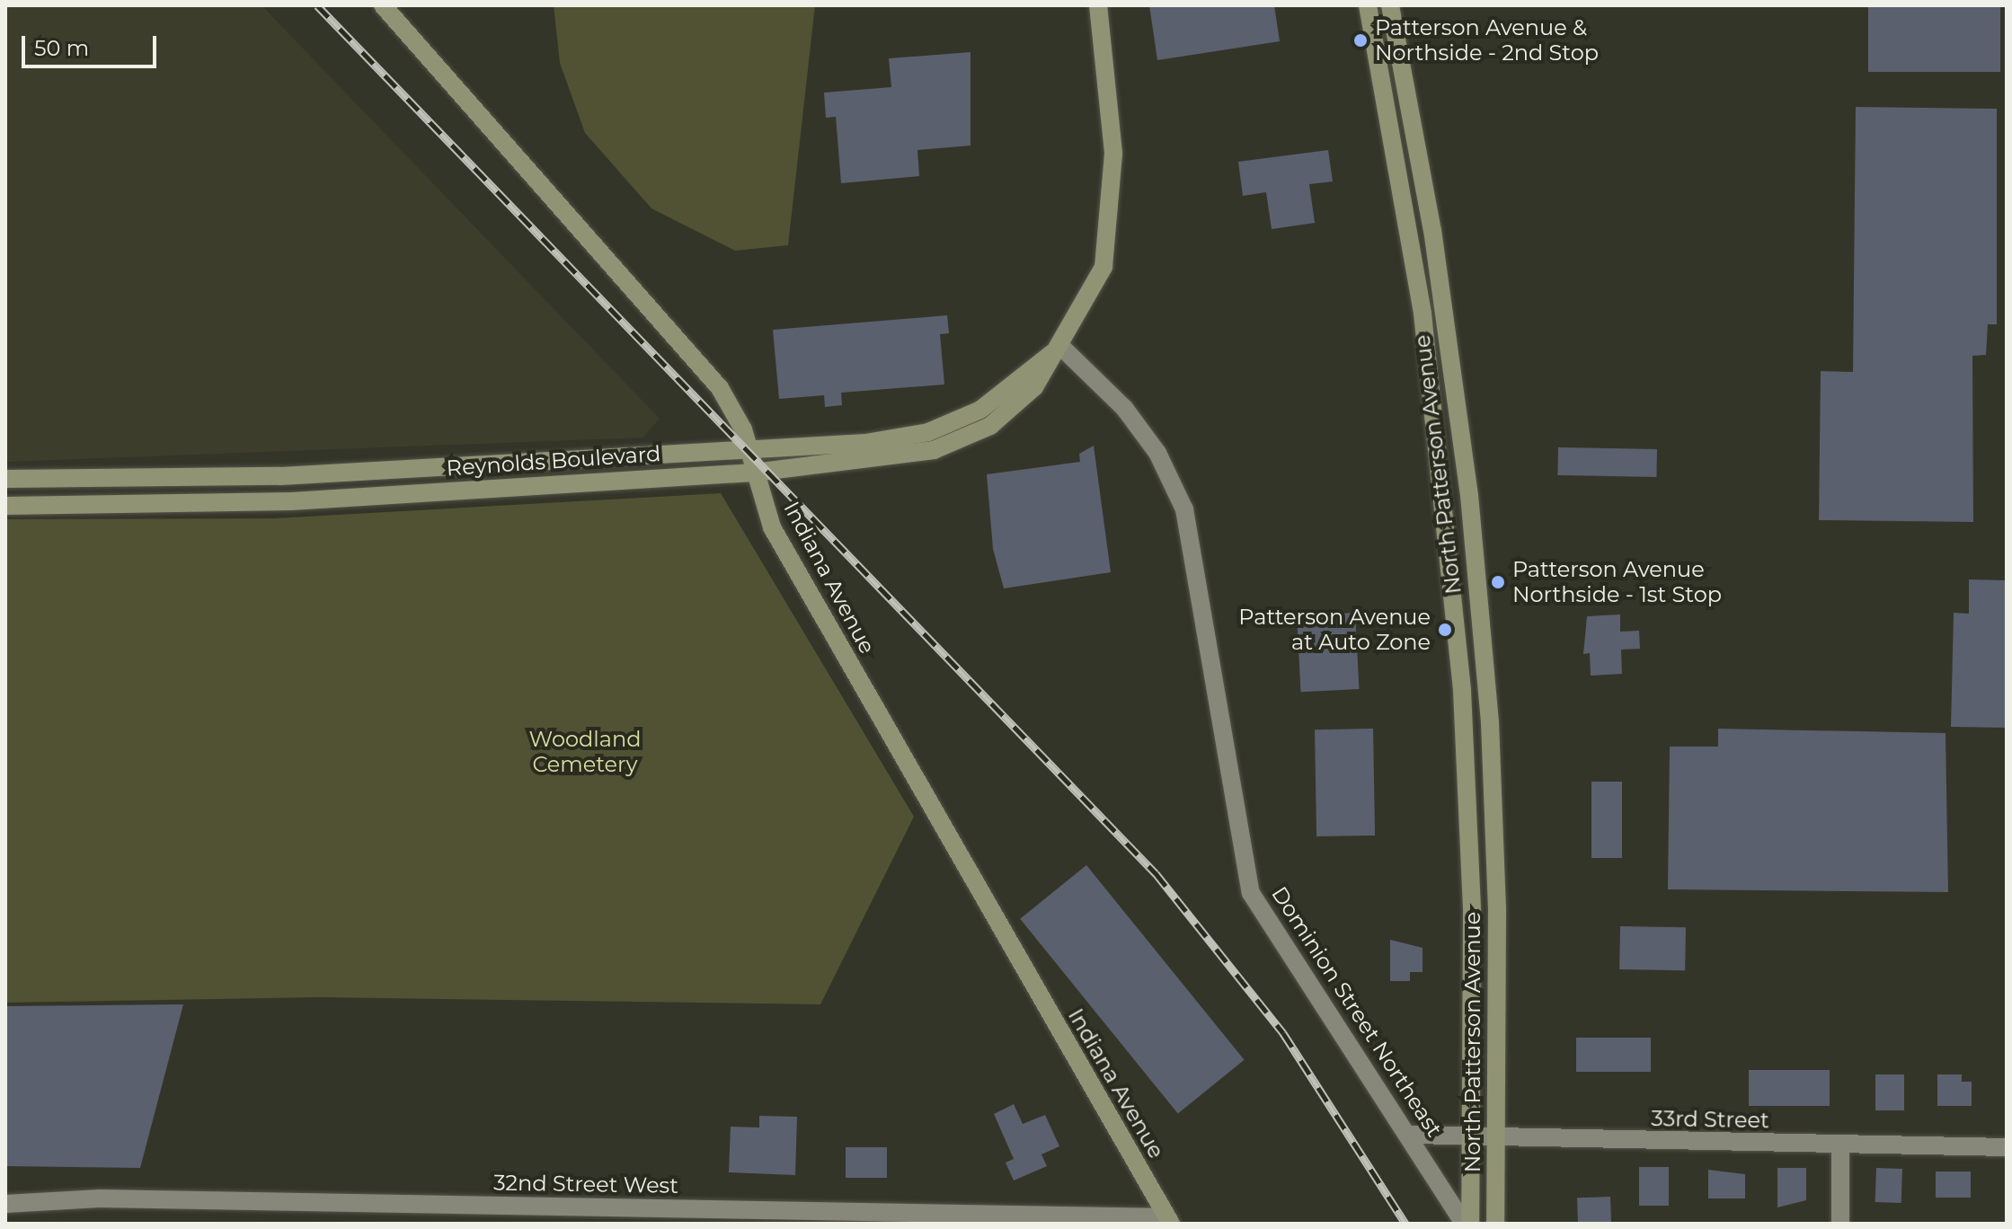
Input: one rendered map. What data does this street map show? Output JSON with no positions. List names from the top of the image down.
{
  "streets": {
    "main road": ["Reynolds Boulevard", "North Patterson Avenue", "Indiana Avenue"],
    "street": ["Dominion Street Northeast", "33rd Street", "32nd Street West"]
  },
  "crossings": [
    ["Reynolds Boulevard", "Indiana Avenue"],
    ["Reynolds Boulevard", "Dominion Street Northeast"],
    ["North Patterson Avenue", "33rd Street"],
    ["Indiana Avenue", "32nd Street West"],
    ["Dominion Street Northeast", "33rd Street"]
  ],
  "parks": ["Woodland Cemetery"],
  "places": ["Patterson Avenue & Northside - 2nd Stop", "Patterson Avenue Northside - 1st Stop", "Patterson Avenue at Auto Zone"],
  "scale_bar": "50 m"
}
